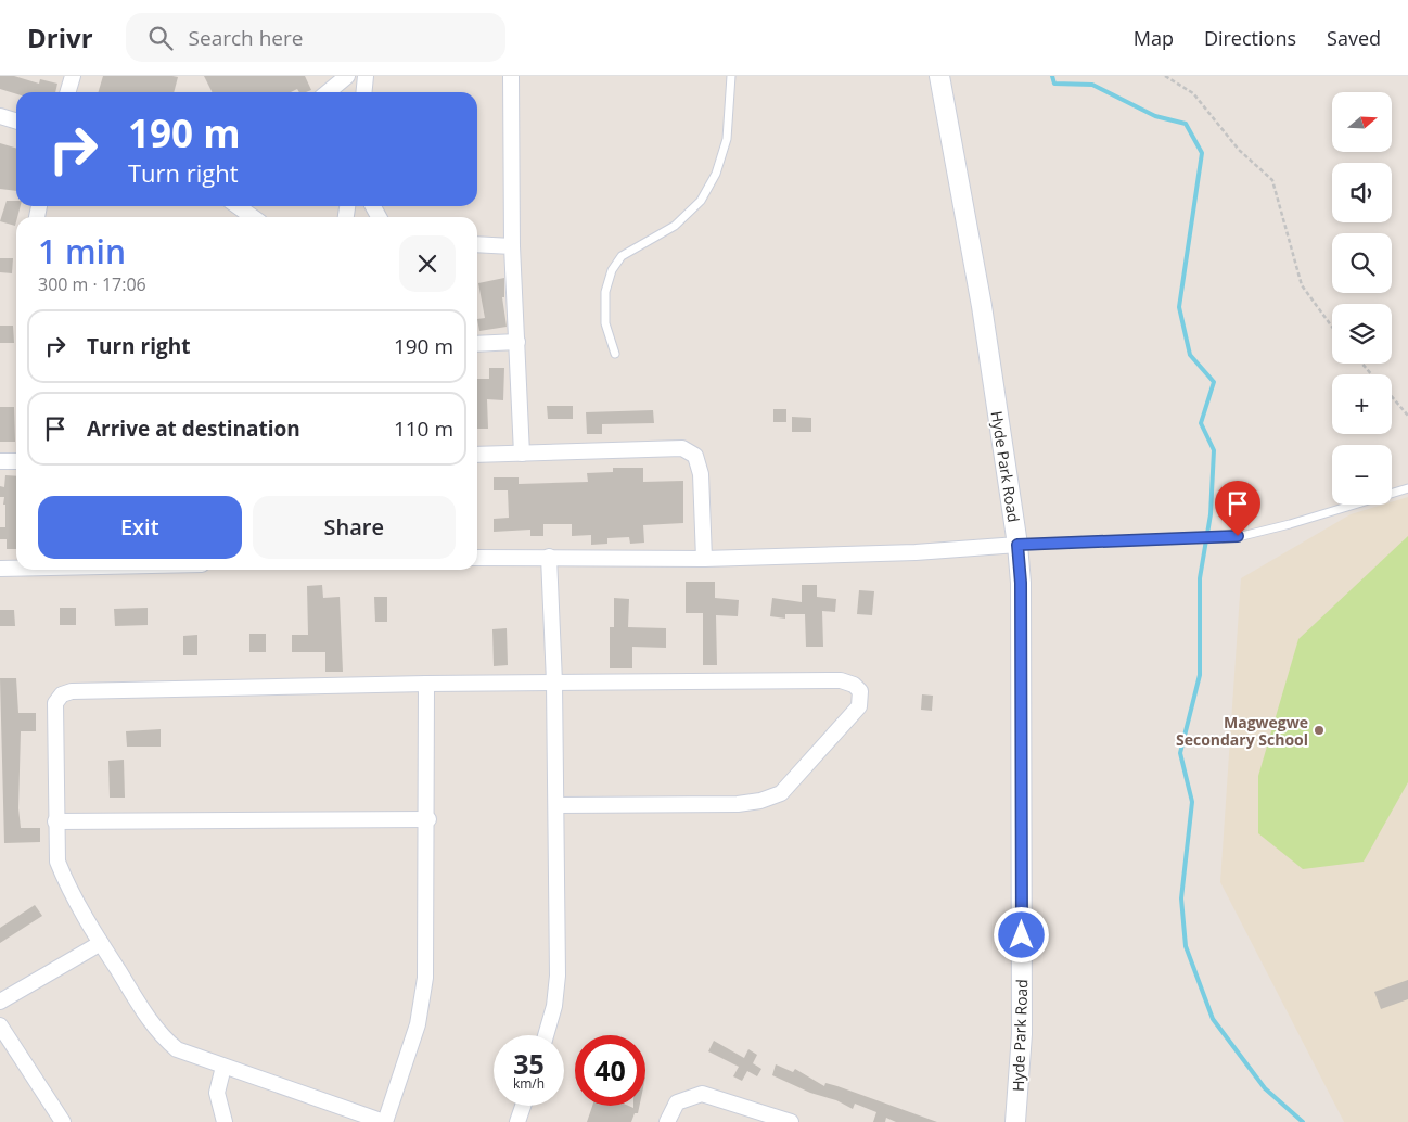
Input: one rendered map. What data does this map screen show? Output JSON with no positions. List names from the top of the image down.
{
  "streets": {
    "street": ["Hyde Park Road"]
  },
  "places": ["Magwegwe Secondary School"],
  "north": "right",
  "page": {
    "header": "Drivr",
    "search": "Search here",
    "nav": ["Map", "Directions", "Saved"],
    "map_buttons": ["+", "−"],
    "turn": ["190 m", "Turn right"],
    "heading": ["1 min", "300 m · 17:06"],
    "list": [
      {
        "name": "Turn right",
        "value": "190 m"
      },
      {
        "name": "Arrive at destination",
        "value": "110 m"
      }
    ],
    "buttons": ["Exit", "Share"],
    "speed": "35 km/h",
    "limit": "40"
  }
}
